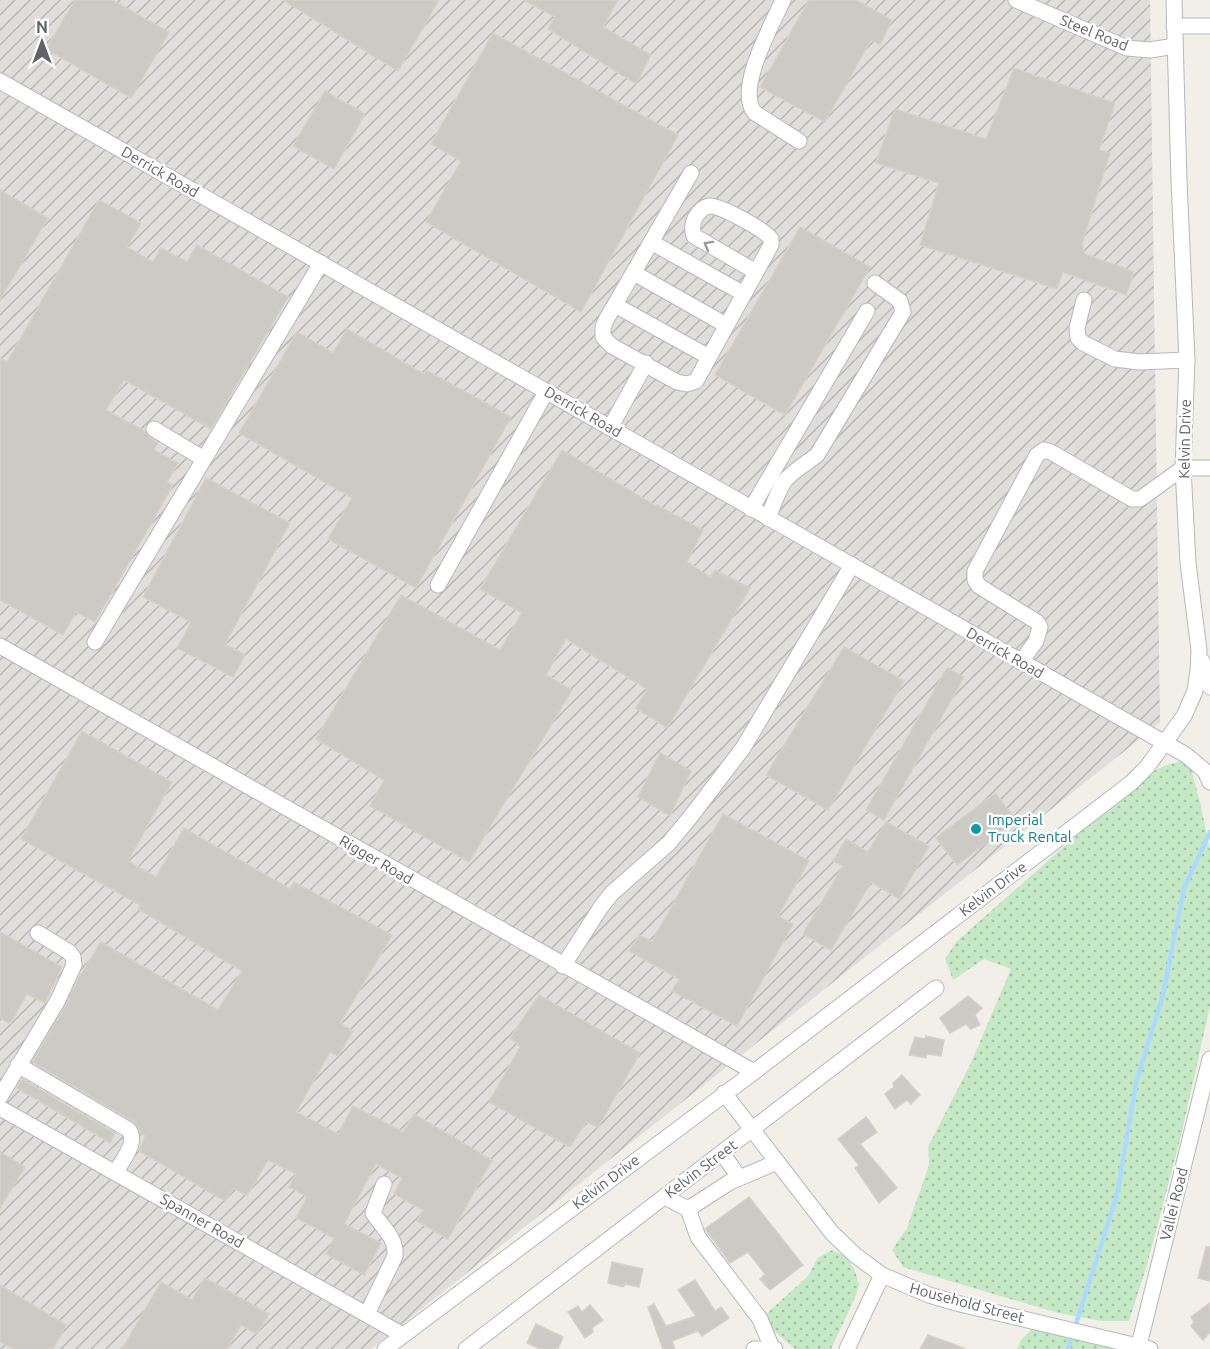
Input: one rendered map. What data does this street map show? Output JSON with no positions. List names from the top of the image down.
{
  "streets": {
    "street": [
      "Steel Road",
      "Derrick Road",
      "Kelvin Drive",
      "Rigger Road",
      "Kelvin Street",
      "Vallei Road",
      "Spanner Road",
      "Household Street"
    ]
  },
  "crossings": [
    ["Steel Road", "Kelvin Drive"],
    ["Derrick Road", "Kelvin Drive"],
    ["Kelvin Drive", "Rigger Road"],
    ["Kelvin Drive", "Spanner Road"],
    ["Kelvin Drive", "Household Street"],
    ["Kelvin Street", "Household Street"],
    ["Vallei Road", "Household Street"]
  ],
  "places": ["Imperial Truck Rental"],
  "north": "top"
}
